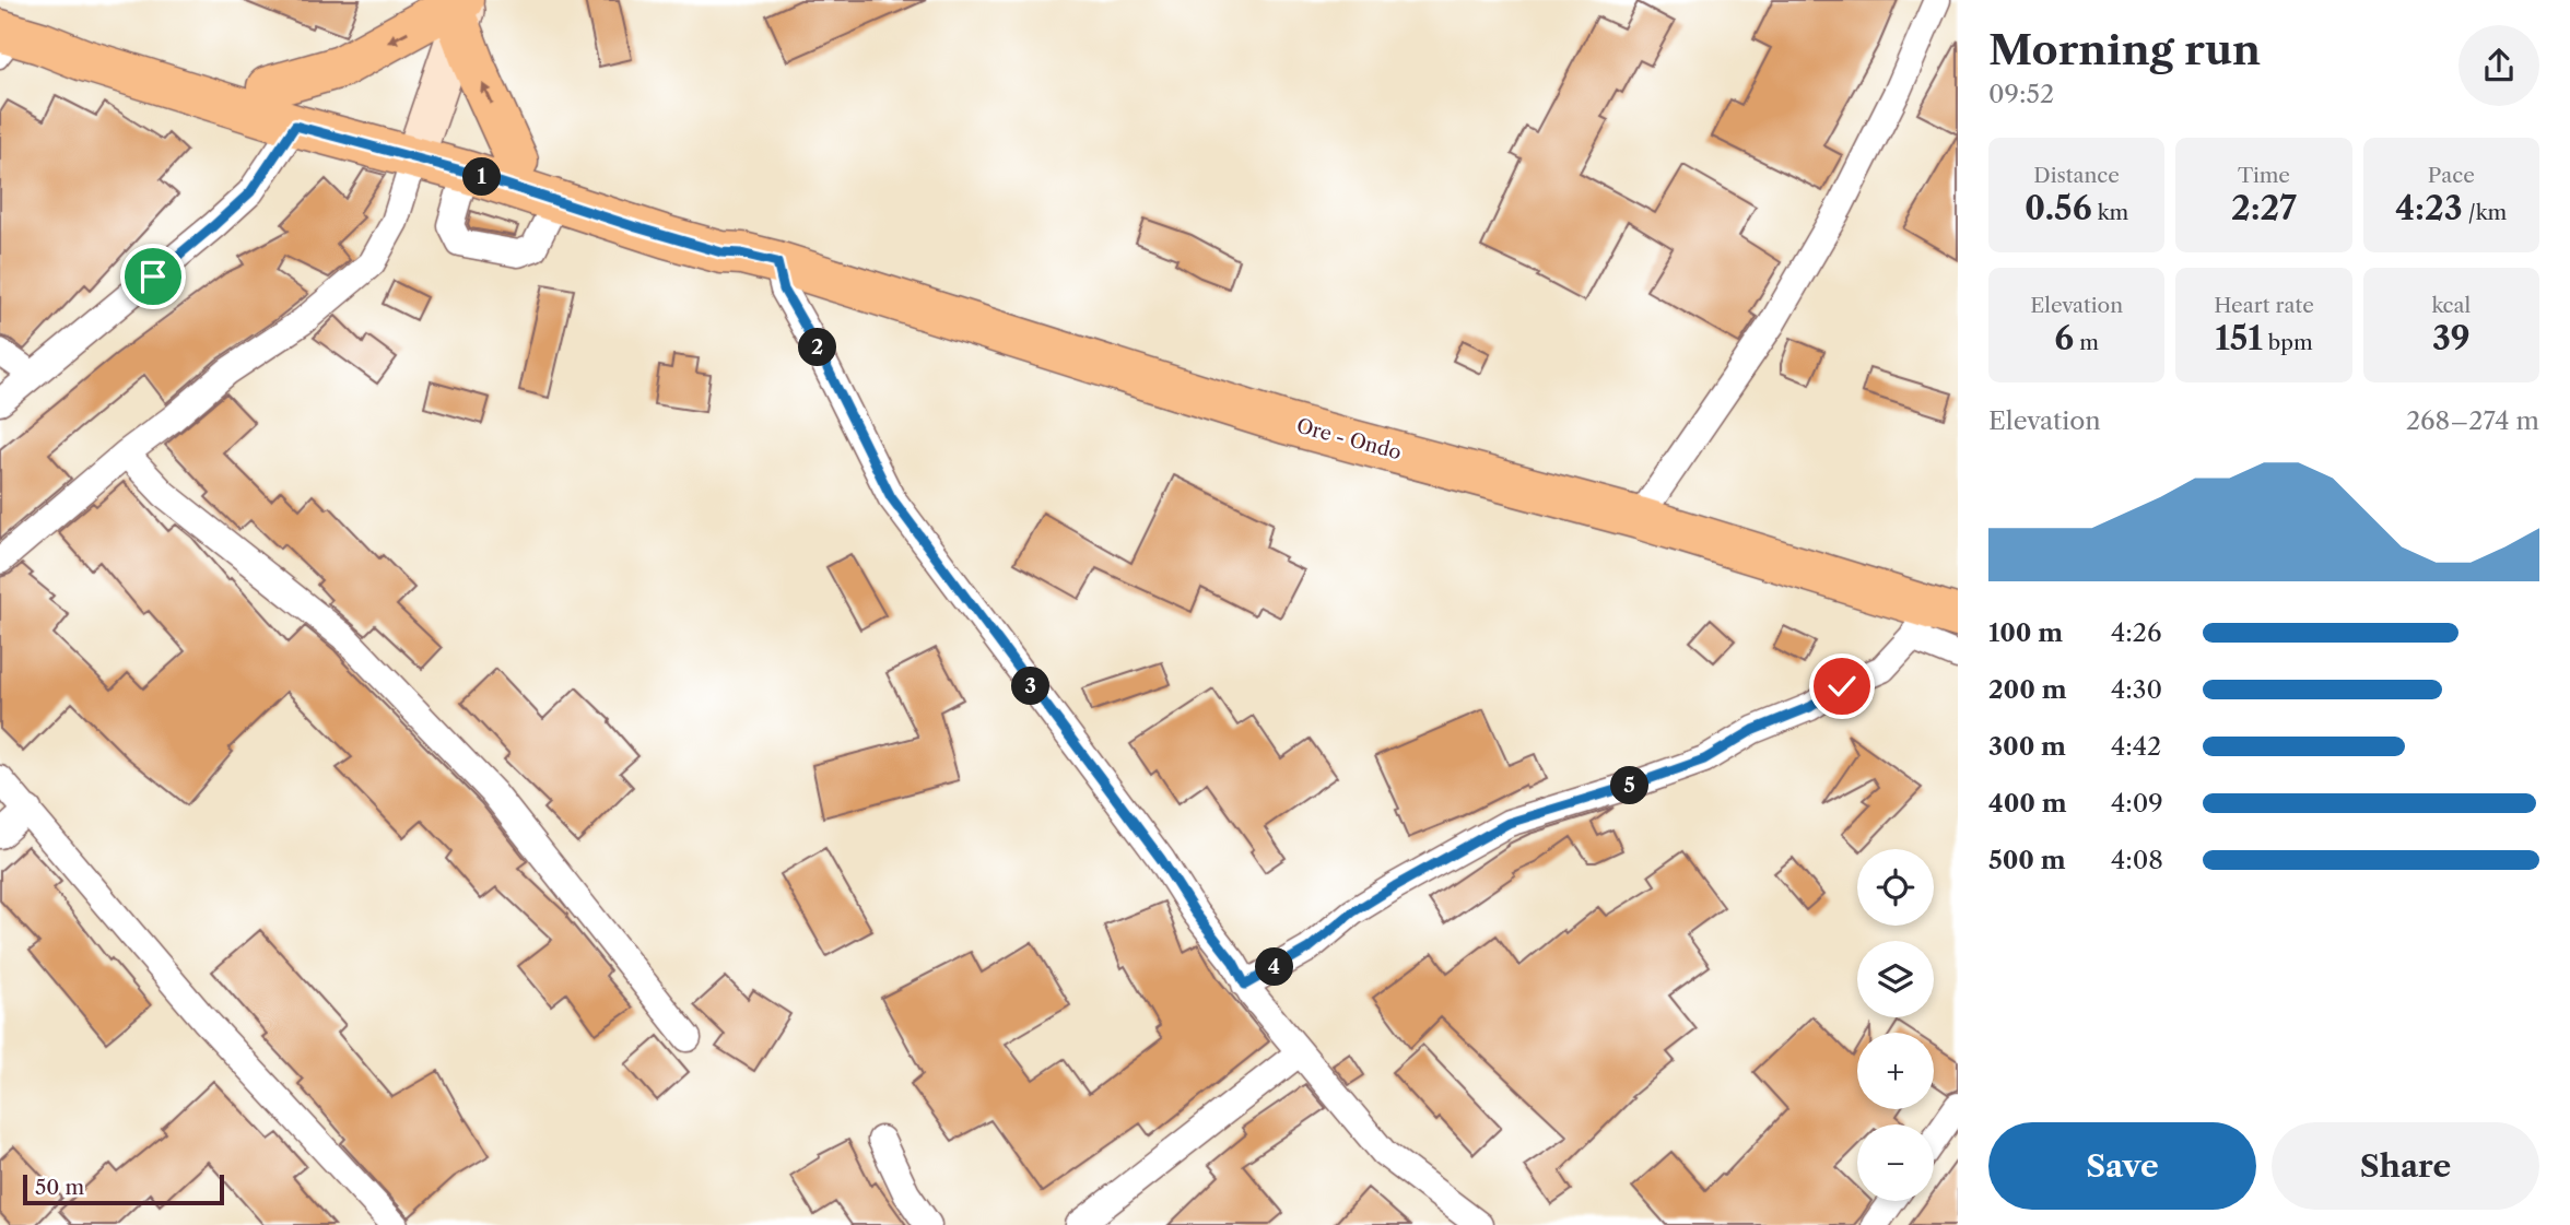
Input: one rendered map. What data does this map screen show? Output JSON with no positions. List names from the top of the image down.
{
  "streets": {
    "main road": ["Ore - Ondo"]
  },
  "scale_bar": "50 m",
  "page": {
    "heading": ["Morning run", "09:52"],
    "stats": [
      ["Distance", "0.56 km"],
      ["Time", "2:27"],
      ["Pace", "4:23 /km"],
      ["Elevation", "6 m"],
      ["Heart rate", "151 bpm"],
      ["kcal", "39"]
    ],
    "pins": [
      "1",
      "2",
      "3",
      "5",
      "4"
    ],
    "chart": ["Elevation", "268–274 m"],
    "list": [
      {
        "name": "100 m",
        "note": "4:26"
      },
      {
        "name": "200 m",
        "note": "4:30"
      },
      {
        "name": "300 m",
        "note": "4:42"
      },
      {
        "name": "400 m",
        "note": "4:09"
      },
      {
        "name": "500 m",
        "note": "4:08"
      }
    ],
    "map_buttons": ["+", "−"],
    "buttons": ["Save", "Share"],
    "scale": "50 m"
  }
}
